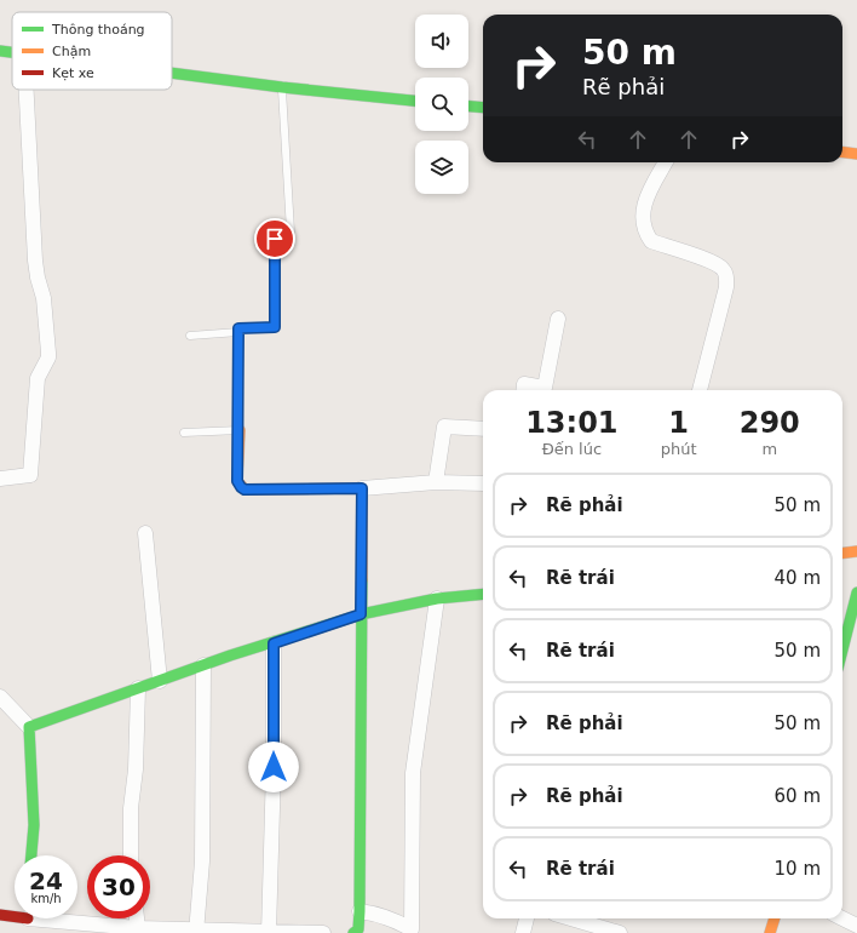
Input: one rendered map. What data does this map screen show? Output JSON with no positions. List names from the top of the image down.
{
  "legend": ["Thông thoáng", "Chậm", "Kẹt xe"],
  "page": {
    "turn": ["50 m", "Rẽ phải"],
    "eta": [
      "13:01",
      "Đến lúc",
      "1",
      "phút",
      "290",
      "m"
    ],
    "list": [
      {
        "name": "Rẽ phải",
        "value": "50 m"
      },
      {
        "name": "Rẽ trái",
        "value": "40 m"
      },
      {
        "name": "Rẽ trái",
        "value": "50 m"
      },
      {
        "name": "Rẽ phải",
        "value": "50 m"
      },
      {
        "name": "Rẽ phải",
        "value": "60 m"
      },
      {
        "name": "Rẽ trái",
        "value": "10 m"
      }
    ],
    "speed": "24 km/h",
    "limit": "30"
  }
}
